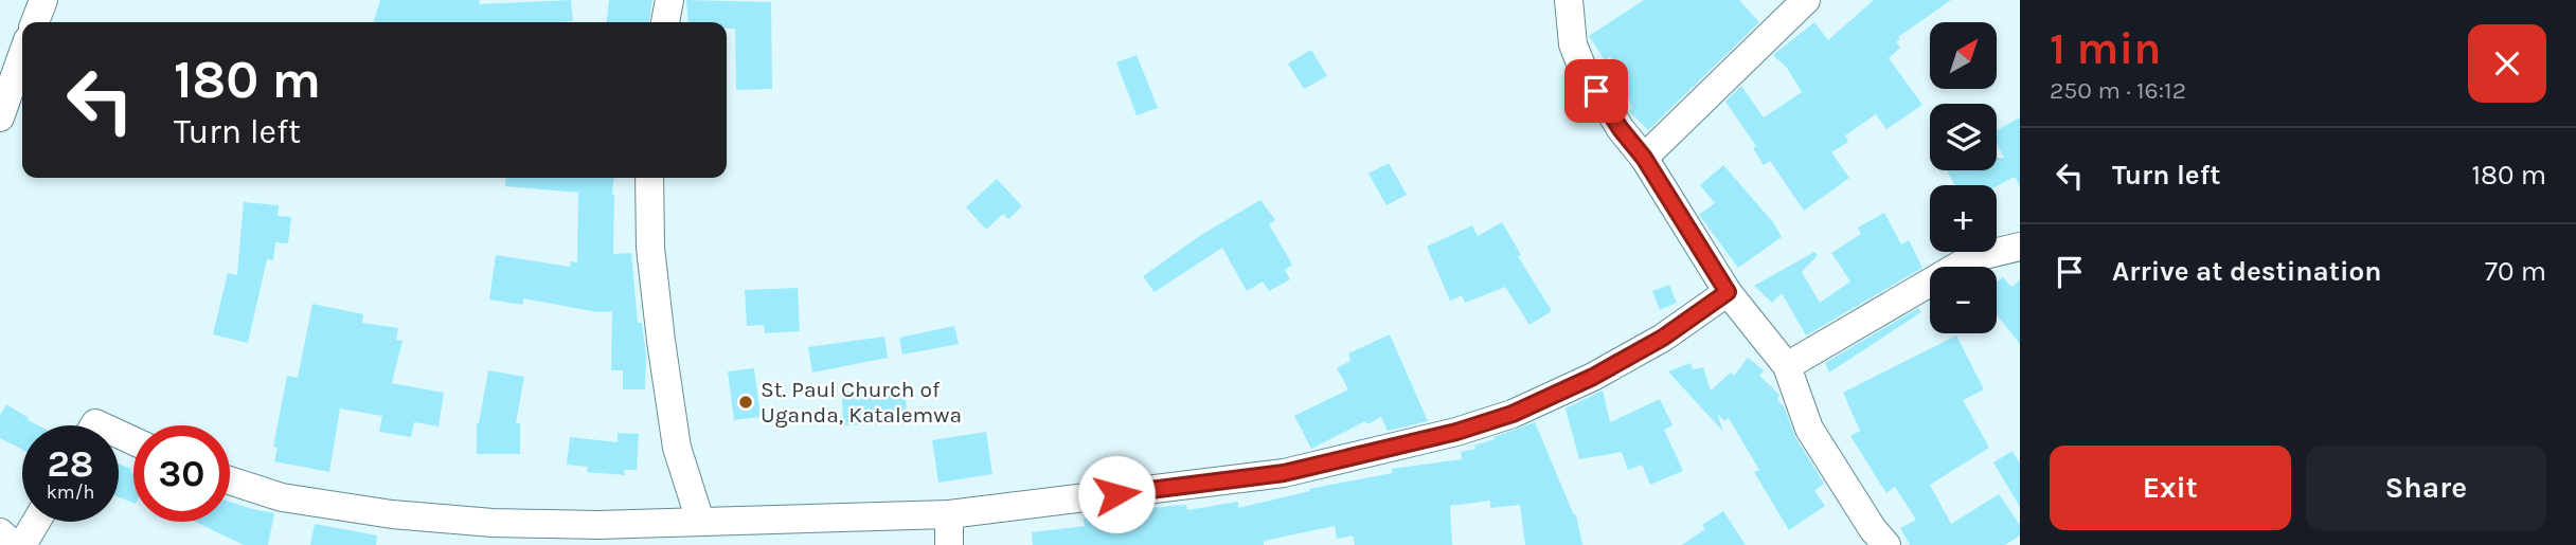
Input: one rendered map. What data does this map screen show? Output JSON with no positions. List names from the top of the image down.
{
  "places": ["St. Paul Church of Uganda, Katalemwa"],
  "north": "top right",
  "page": {
    "heading": ["1 min", "250 m · 16:12"],
    "map_buttons": ["+", "−"],
    "turn": ["180 m", "Turn left"],
    "list": [
      {
        "name": "Turn left",
        "value": "180 m"
      },
      {
        "name": "Arrive at destination",
        "value": "70 m"
      }
    ],
    "speed": "28 km/h",
    "limit": "30",
    "buttons": ["Exit", "Share"]
  }
}
